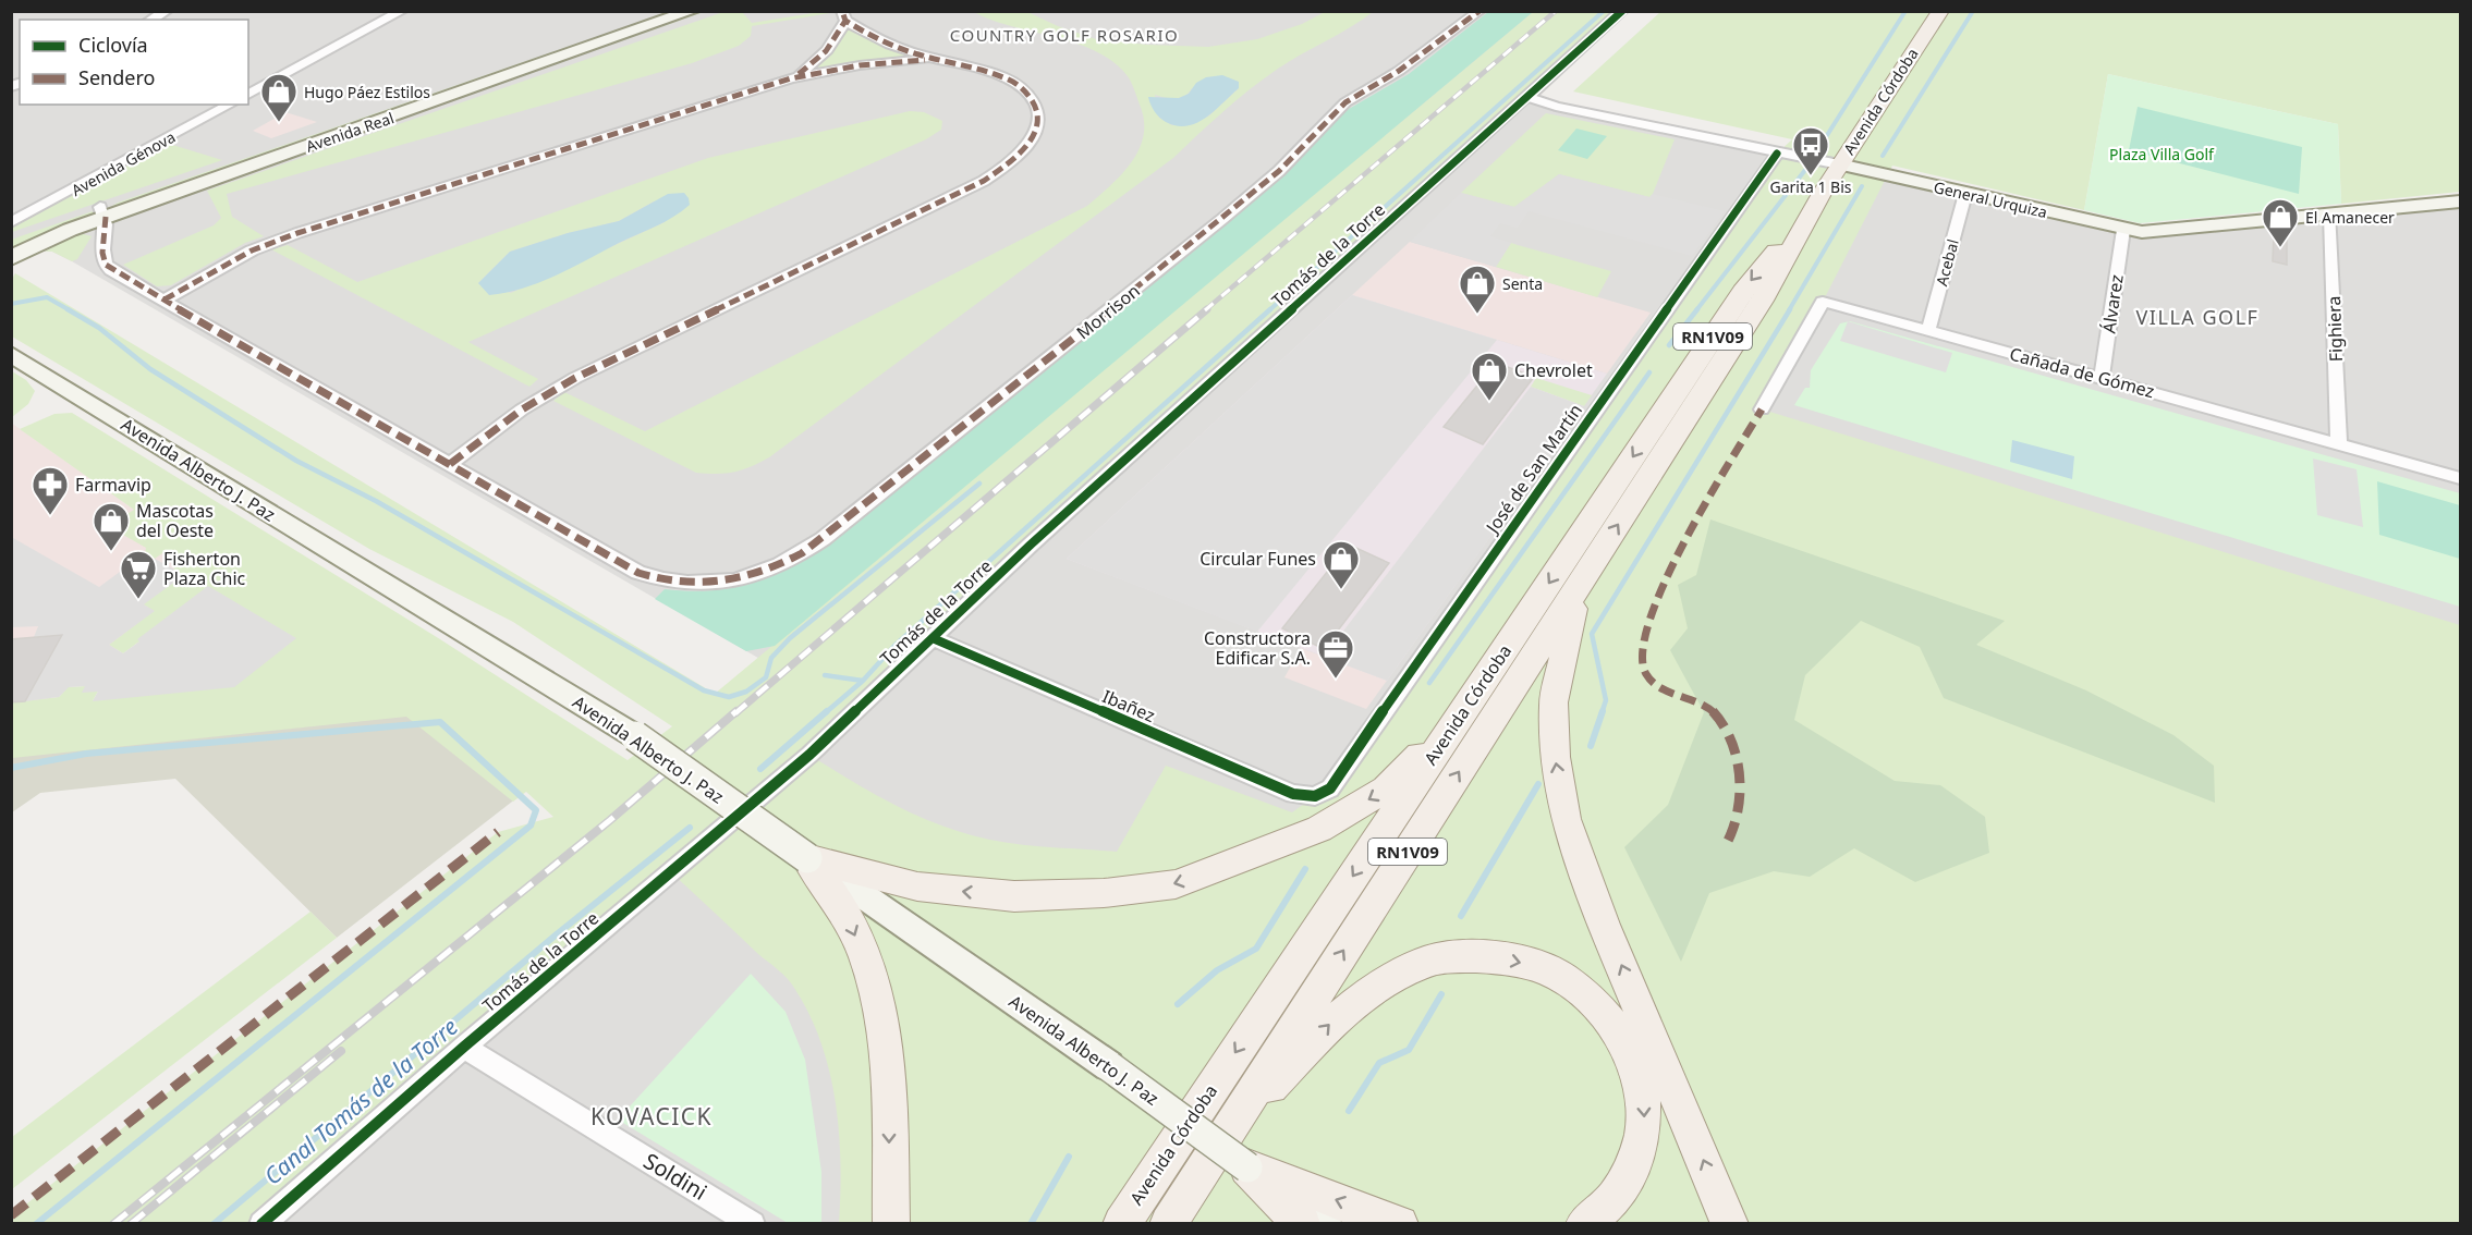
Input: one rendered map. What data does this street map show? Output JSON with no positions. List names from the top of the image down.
{
  "streets": {
    "main road": [
      "Avenida Córdoba",
      "Avenida Real",
      "General Urquiza",
      "RN1V09",
      "Avenida Alberto J. Paz"
    ],
    "street": [
      "Avenida Génova",
      "Tomás de la Torre",
      "Acebal",
      "Álvarez",
      "Morrison",
      "Fighiera",
      "Cañada de Gómez",
      "José de San Martín",
      "Ibañez",
      "Soldini"
    ]
  },
  "crossings": [
    ["Avenida Córdoba", "General Urquiza"],
    ["Avenida Real", "Morrison"],
    ["General Urquiza", "Tomás de la Torre"],
    ["General Urquiza", "Acebal"],
    ["General Urquiza", "Álvarez"],
    ["General Urquiza", "Fighiera"],
    ["General Urquiza", "José de San Martín"],
    ["Tomás de la Torre", "Ibañez"],
    ["Tomás de la Torre", "Soldini"],
    ["Acebal", "Cañada de Gómez"],
    ["Álvarez", "Cañada de Gómez"],
    ["Fighiera", "Cañada de Gómez"],
    ["José de San Martín", "Ibañez"]
  ],
  "districts": ["COUNTRY GOLF ROSARIO", "VILLA GOLF", "KOVACICK"],
  "water": ["Canal Tomás de la Torre"],
  "parks": ["Plaza Villa Golf"],
  "places": {
    "shop": [
      "Hugo Páez Estilos",
      "El Amanecer",
      "Senta",
      "Chevrolet",
      "Mascotas del Oeste",
      "Circular Funes"
    ],
    "bus stop": ["Garita 1 Bis"],
    "pharmacy": ["Farmavip"],
    "supermarket": ["Fisherton Plaza Chic"],
    "office": ["Constructora Edificar S.A."]
  },
  "legend": ["Ciclovía", "Sendero"]
}
